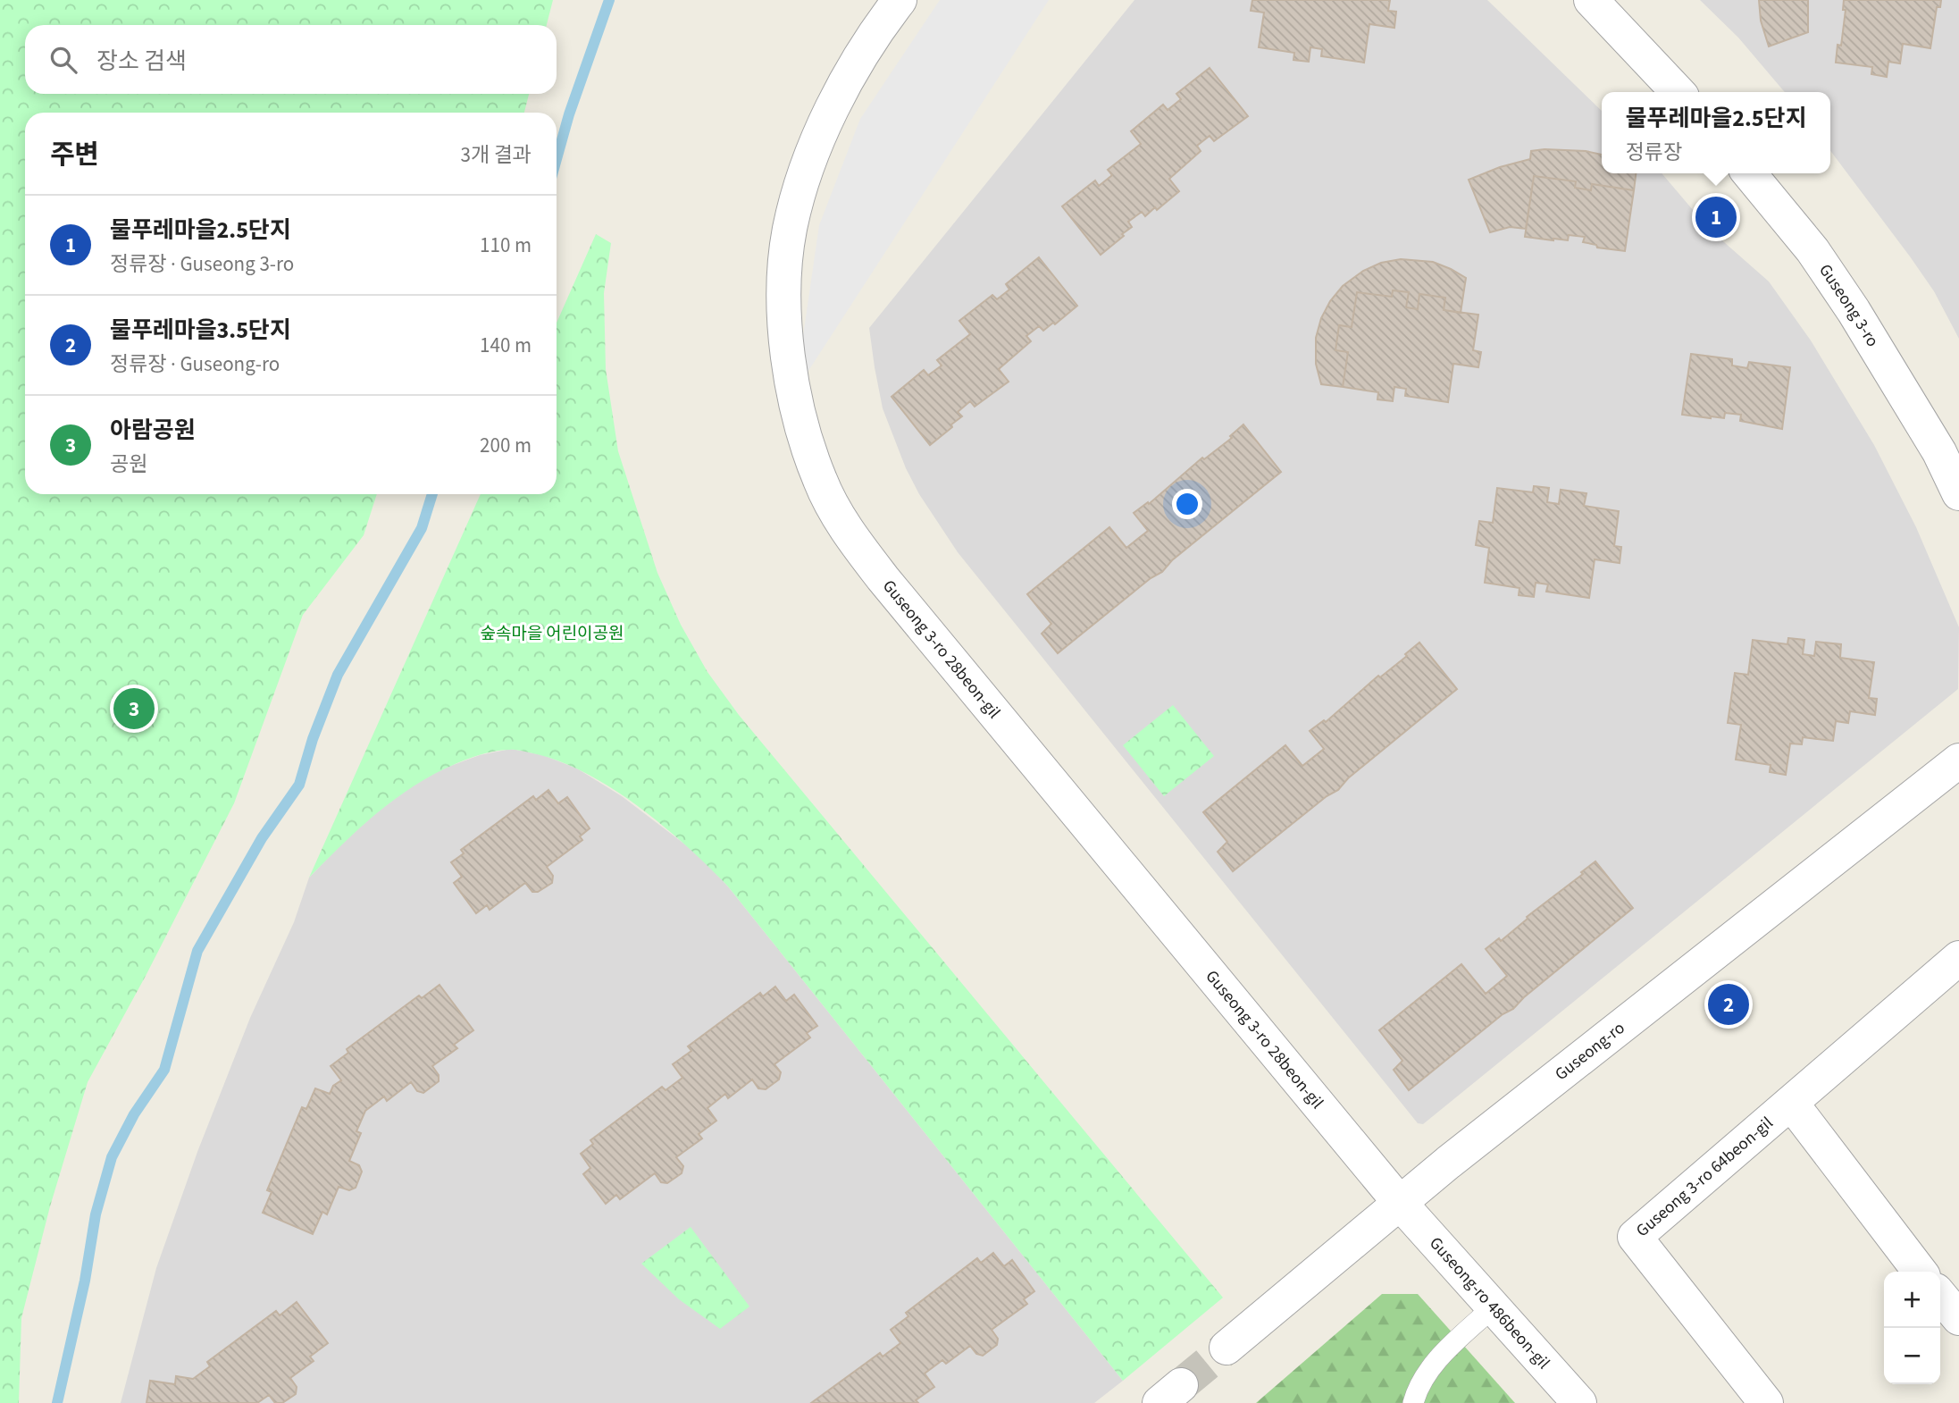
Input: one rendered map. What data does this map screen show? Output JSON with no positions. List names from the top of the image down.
{
  "streets": {
    "street": [
      "Guseong 3-ro",
      "Guseong 3-ro 28beon-gil",
      "Guseong-ro",
      "Guseong 3-ro 64beon-gil",
      "Guseong-ro 486beon-gil"
    ]
  },
  "crossings": [
    ["Guseong 3-ro 28beon-gil", "Guseong-ro"],
    ["Guseong 3-ro 28beon-gil", "Guseong-ro 486beon-gil"],
    ["Guseong-ro", "Guseong-ro 486beon-gil"]
  ],
  "parks": ["숲속마을 어린이공원"],
  "page": {
    "search": "장소 검색",
    "popup": ["물푸레마을2.5단지", "정류장"],
    "heading": ["주변", "3개 결과"],
    "pins": ["1", "3", "2"],
    "list": [
      {
        "mark": "1",
        "name": "물푸레마을2.5단지",
        "note": "정류장 · Guseong 3-ro",
        "value": "110 m"
      },
      {
        "mark": "2",
        "name": "물푸레마을3.5단지",
        "note": "정류장 · Guseong-ro",
        "value": "140 m"
      },
      {
        "mark": "3",
        "name": "아람공원",
        "note": "공원",
        "value": "200 m"
      }
    ],
    "map_buttons": ["+", "−"]
  }
}
